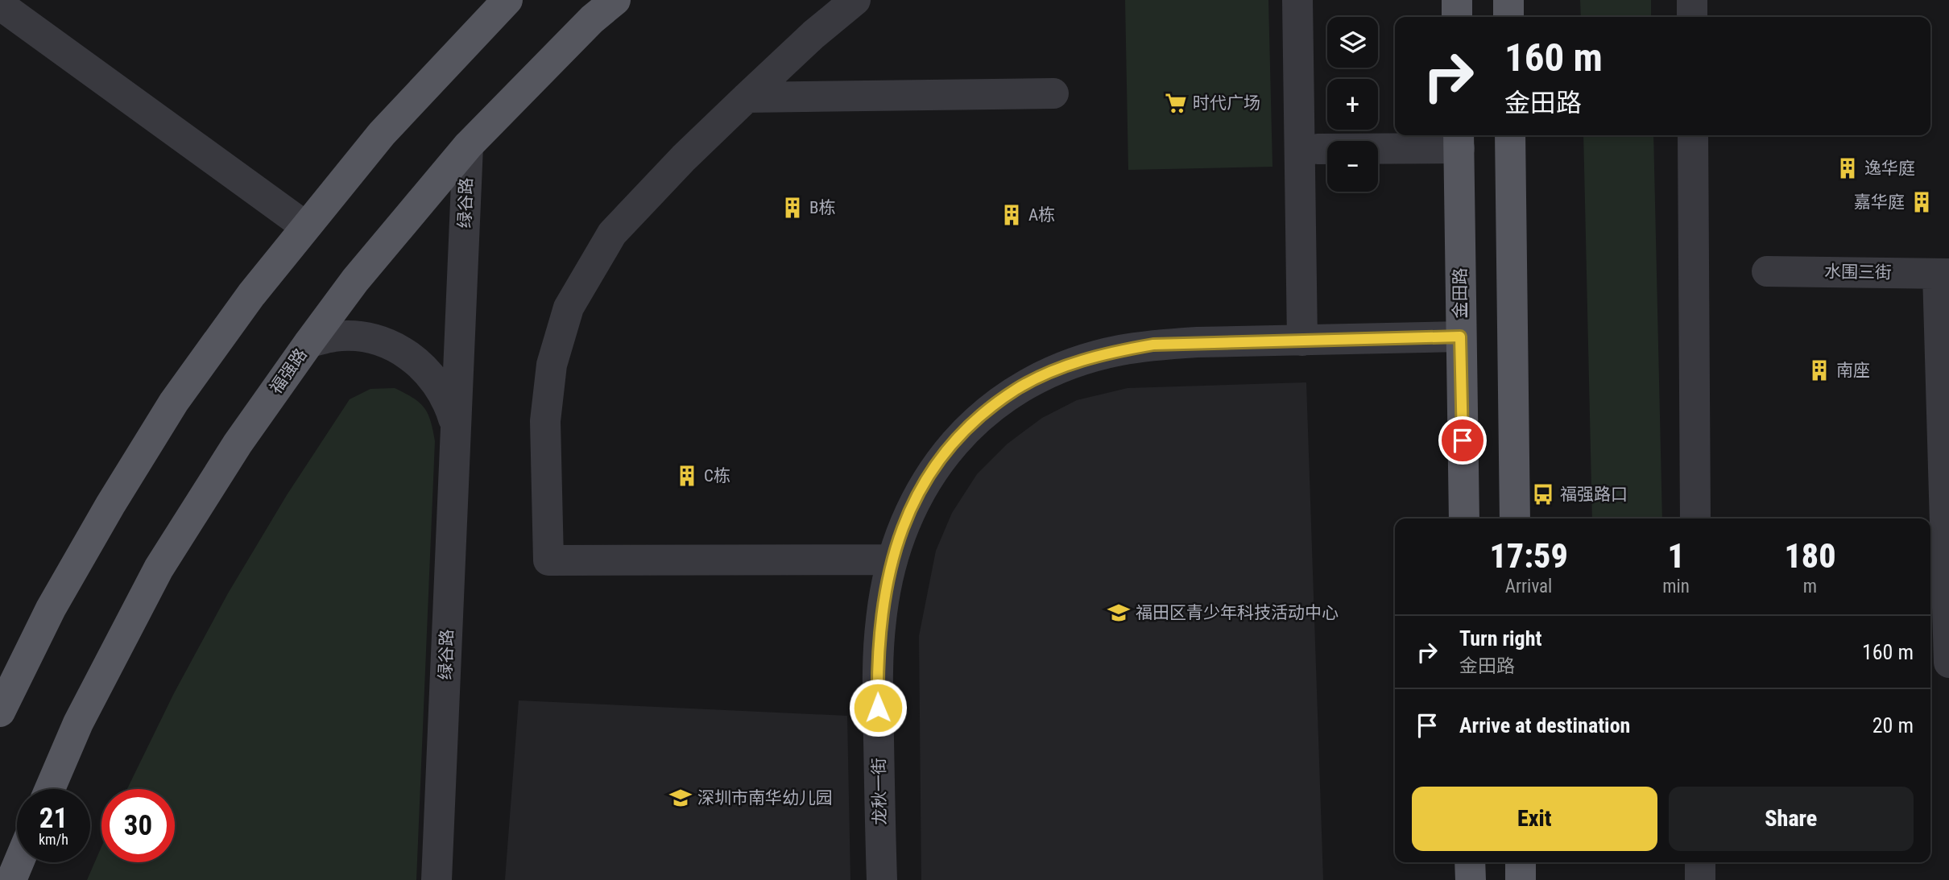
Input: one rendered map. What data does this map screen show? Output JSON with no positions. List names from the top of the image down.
{
  "streets": {
    "main road": ["金田路", "福强路"],
    "street": ["绿谷路", "水围三街", "龙秋一街"]
  },
  "crossings": [
    ["绿谷路", "福强路"],
    ["金田路", "龙秋一街"]
  ],
  "places": {
    "supermarket": ["时代广场"],
    "building": [
      "逸华庭",
      "嘉华庭",
      "B栋",
      "A栋",
      "南座",
      "C栋"
    ],
    "bus stop": ["福强路口"],
    "school or university": ["福田区青少年科技活动中心", "深圳市南华幼儿园"]
  },
  "page": {
    "map_buttons": ["+", "−"],
    "turn": ["160 m", "金田路"],
    "eta": [
      "17:59",
      "Arrival",
      "1",
      "min",
      "180",
      "m"
    ],
    "list": [
      {
        "name": "Turn right",
        "note": "金田路",
        "value": "160 m"
      },
      {
        "name": "Arrive at destination",
        "value": "20 m"
      }
    ],
    "buttons": ["Exit", "Share"],
    "speed": "21 km/h",
    "limit": "30"
  }
}
